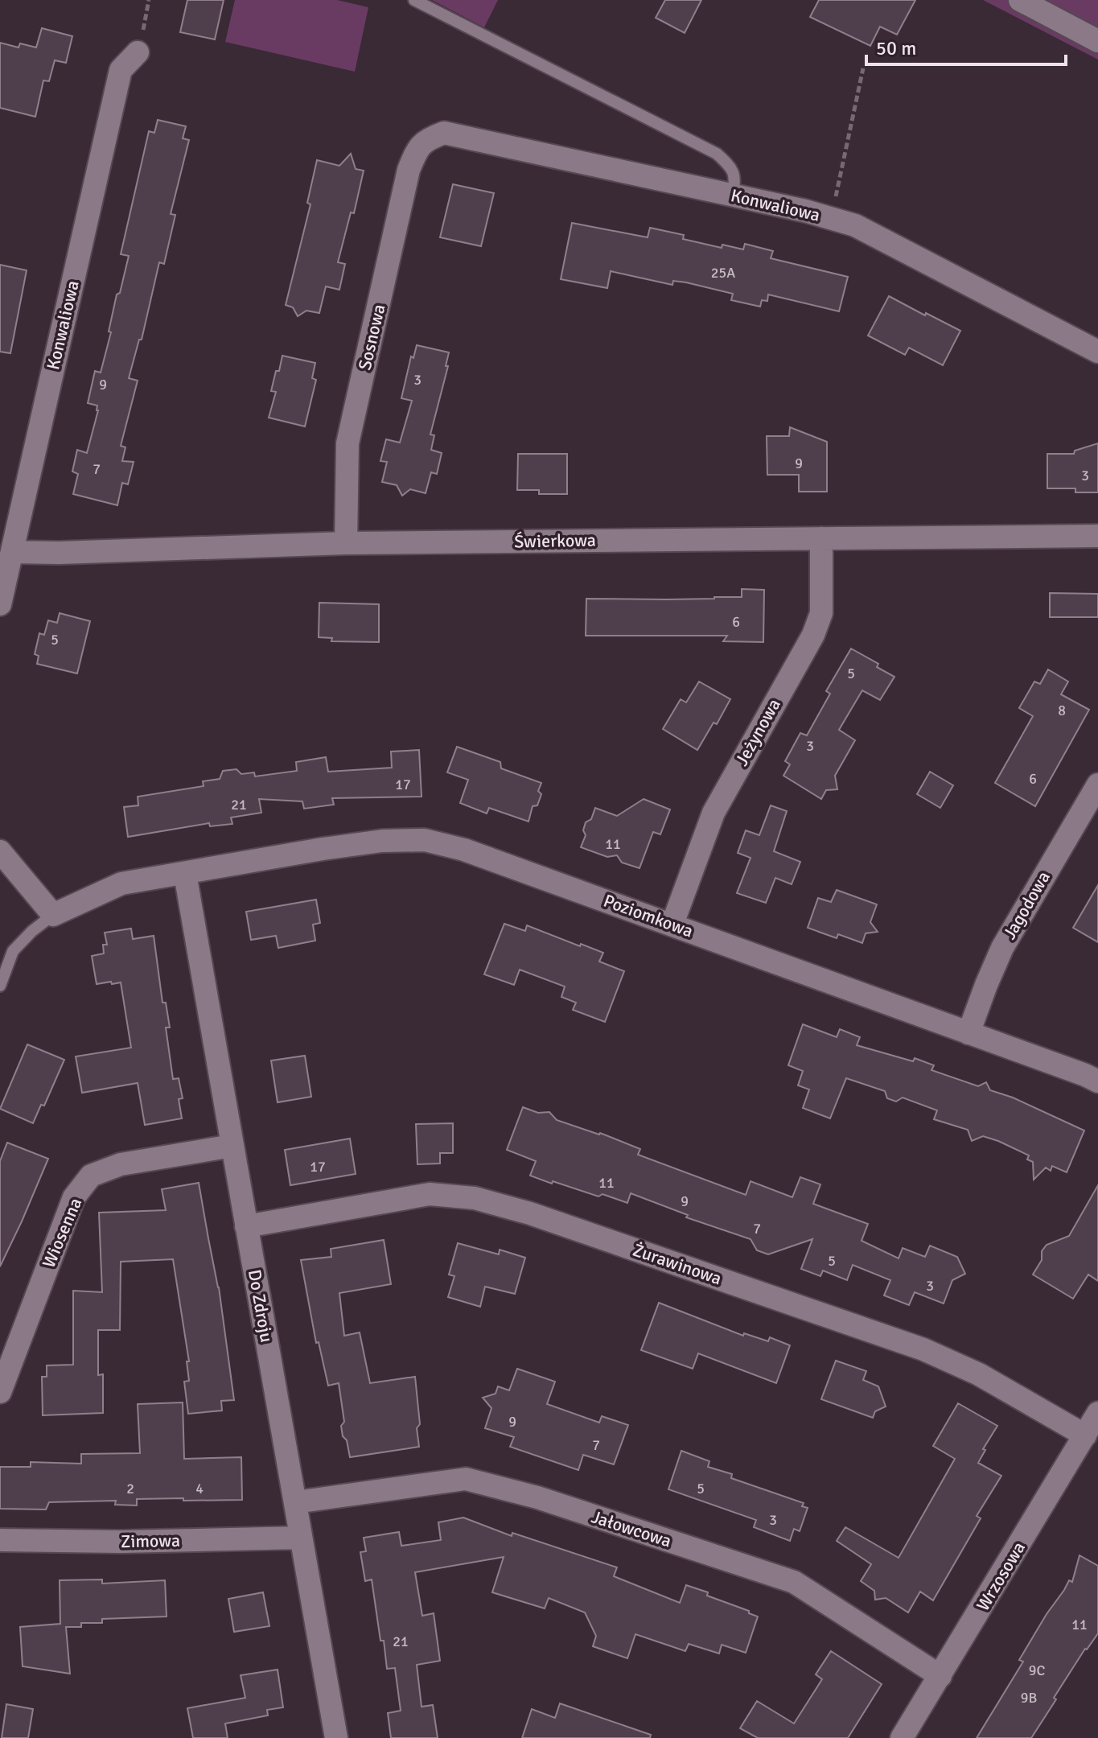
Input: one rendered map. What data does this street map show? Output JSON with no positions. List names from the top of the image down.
{
  "streets": {
    "street": [
      "Konwaliowa",
      "Sosnowa",
      "Świerkowa",
      "Jeżynowa",
      "Jagodowa",
      "Poziomkowa",
      "Wiosenna",
      "Żurawinowa",
      "Do Zdroju",
      "Jałowcowa",
      "Zimowa",
      "Wrzosowa"
    ]
  },
  "crossings": [
    ["Konwaliowa", "Sosnowa"],
    ["Konwaliowa", "Świerkowa"],
    ["Sosnowa", "Świerkowa"],
    ["Świerkowa", "Jeżynowa"],
    ["Jeżynowa", "Poziomkowa"],
    ["Jagodowa", "Poziomkowa"],
    ["Poziomkowa", "Do Zdroju"],
    ["Wiosenna", "Do Zdroju"],
    ["Żurawinowa", "Do Zdroju"],
    ["Żurawinowa", "Wrzosowa"],
    ["Do Zdroju", "Jałowcowa"],
    ["Do Zdroju", "Zimowa"],
    ["Jałowcowa", "Wrzosowa"]
  ],
  "house_numbers": [
    "25A",
    "3",
    "9",
    "9",
    "7",
    "3",
    "6",
    "5",
    "5",
    "8",
    "3",
    "6",
    "17",
    "21",
    "11",
    "17",
    "11",
    "9",
    "7",
    "5",
    "3",
    "9",
    "7",
    "2",
    "4",
    "5",
    "3",
    "11",
    "21",
    "9C",
    "9B"
  ],
  "scale_bar": "50 m"
}
